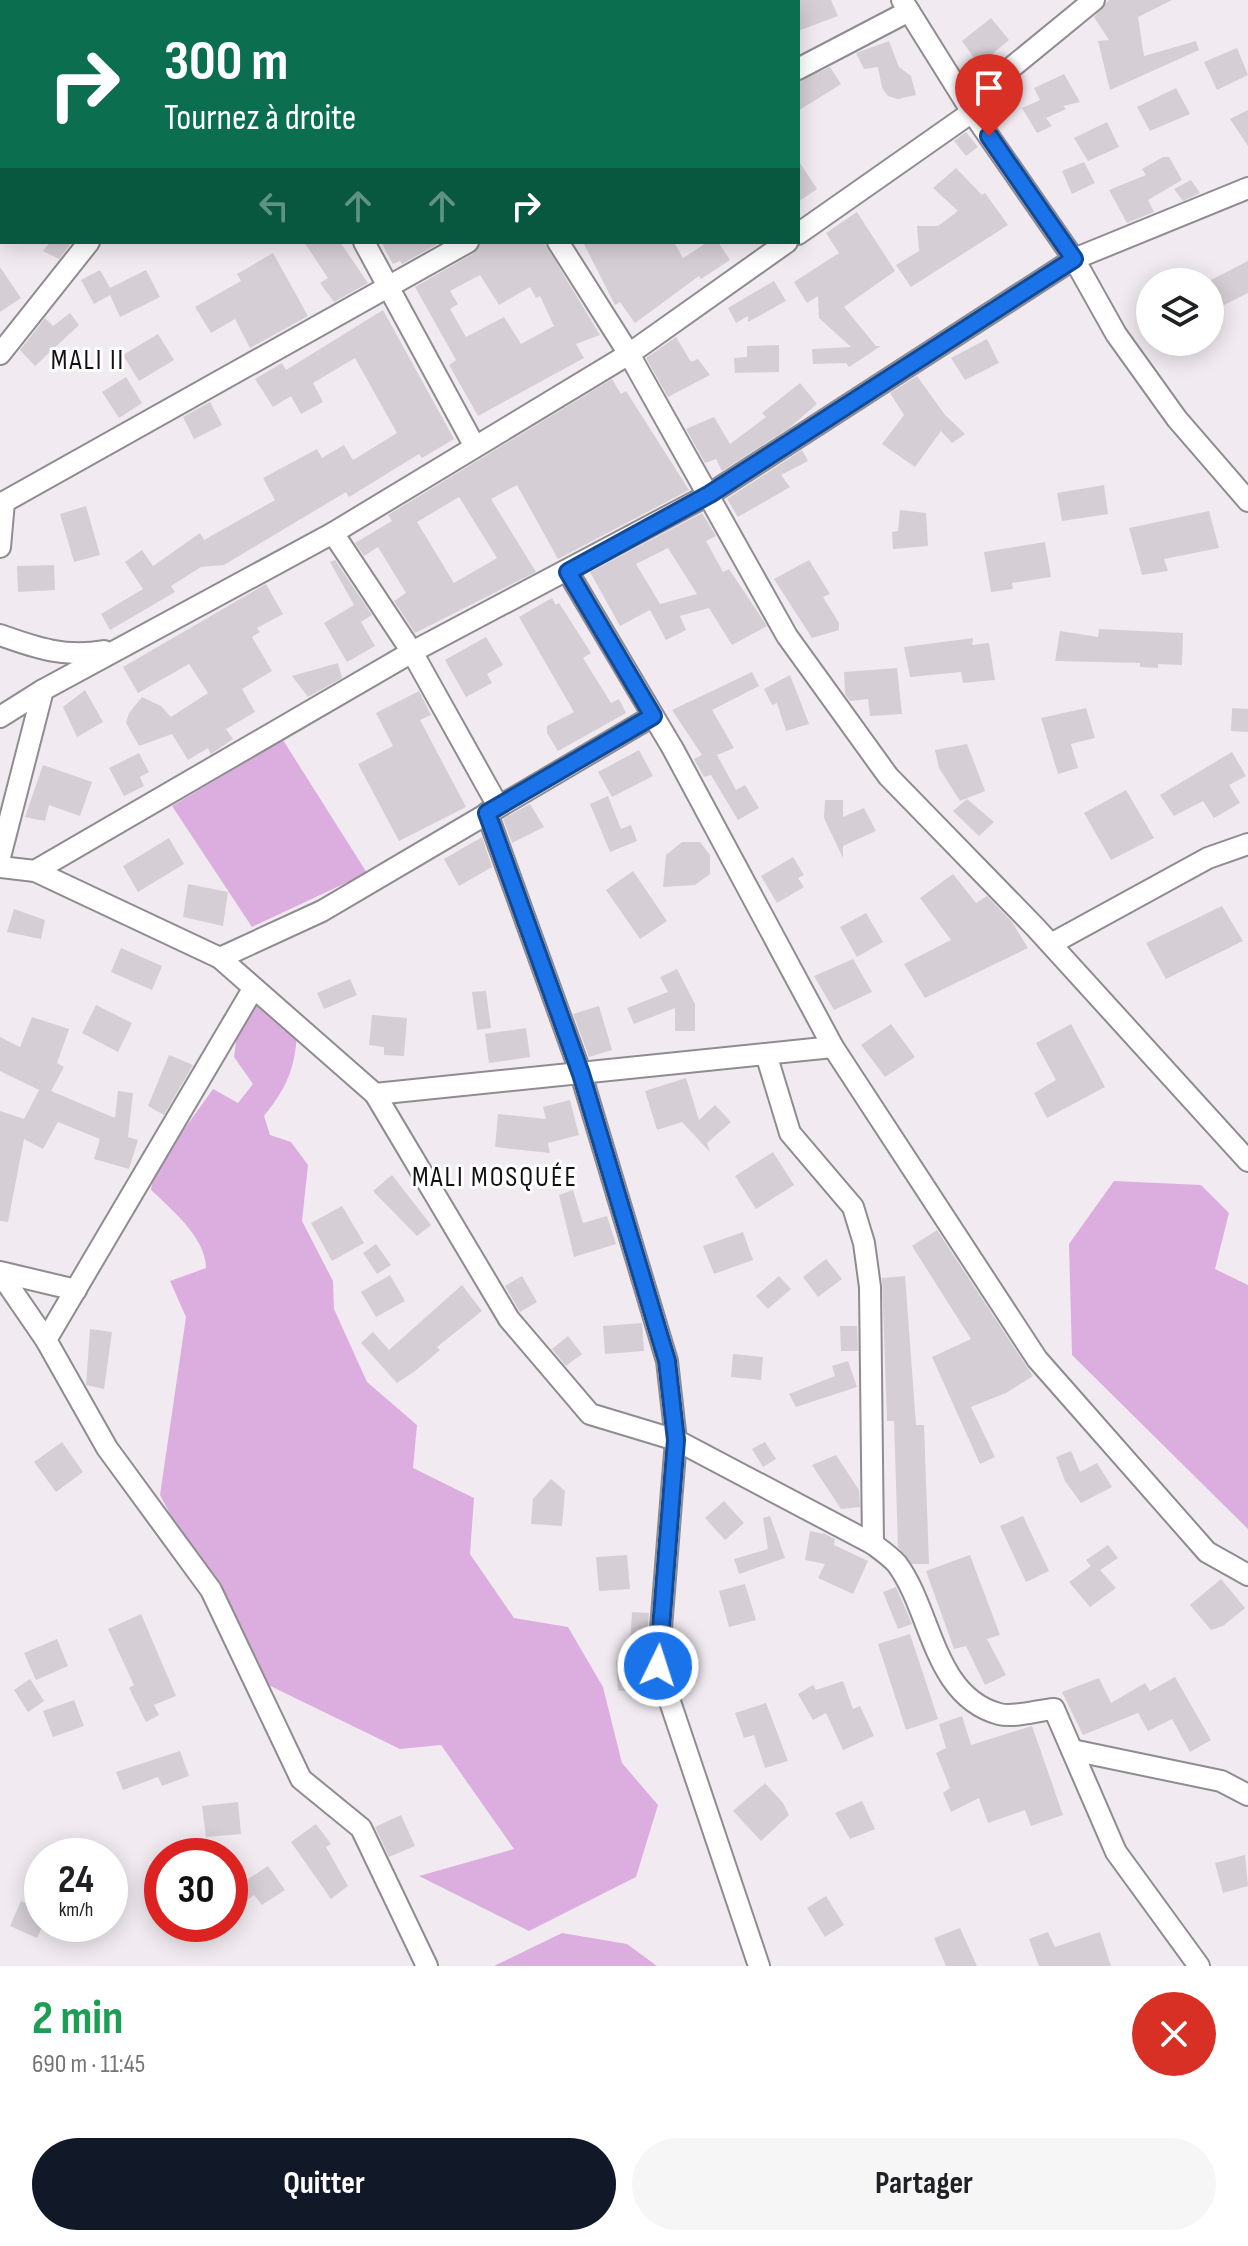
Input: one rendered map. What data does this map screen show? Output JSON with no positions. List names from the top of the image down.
{
  "districts": ["MALI II", "MALI MOSQUÉE"],
  "page": {
    "turn": ["300 m", "Tournez à droite"],
    "speed": "24 km/h",
    "limit": "30",
    "heading": ["2 min", "690 m · 11:45"],
    "buttons": ["Quitter", "Partager"]
  }
}
